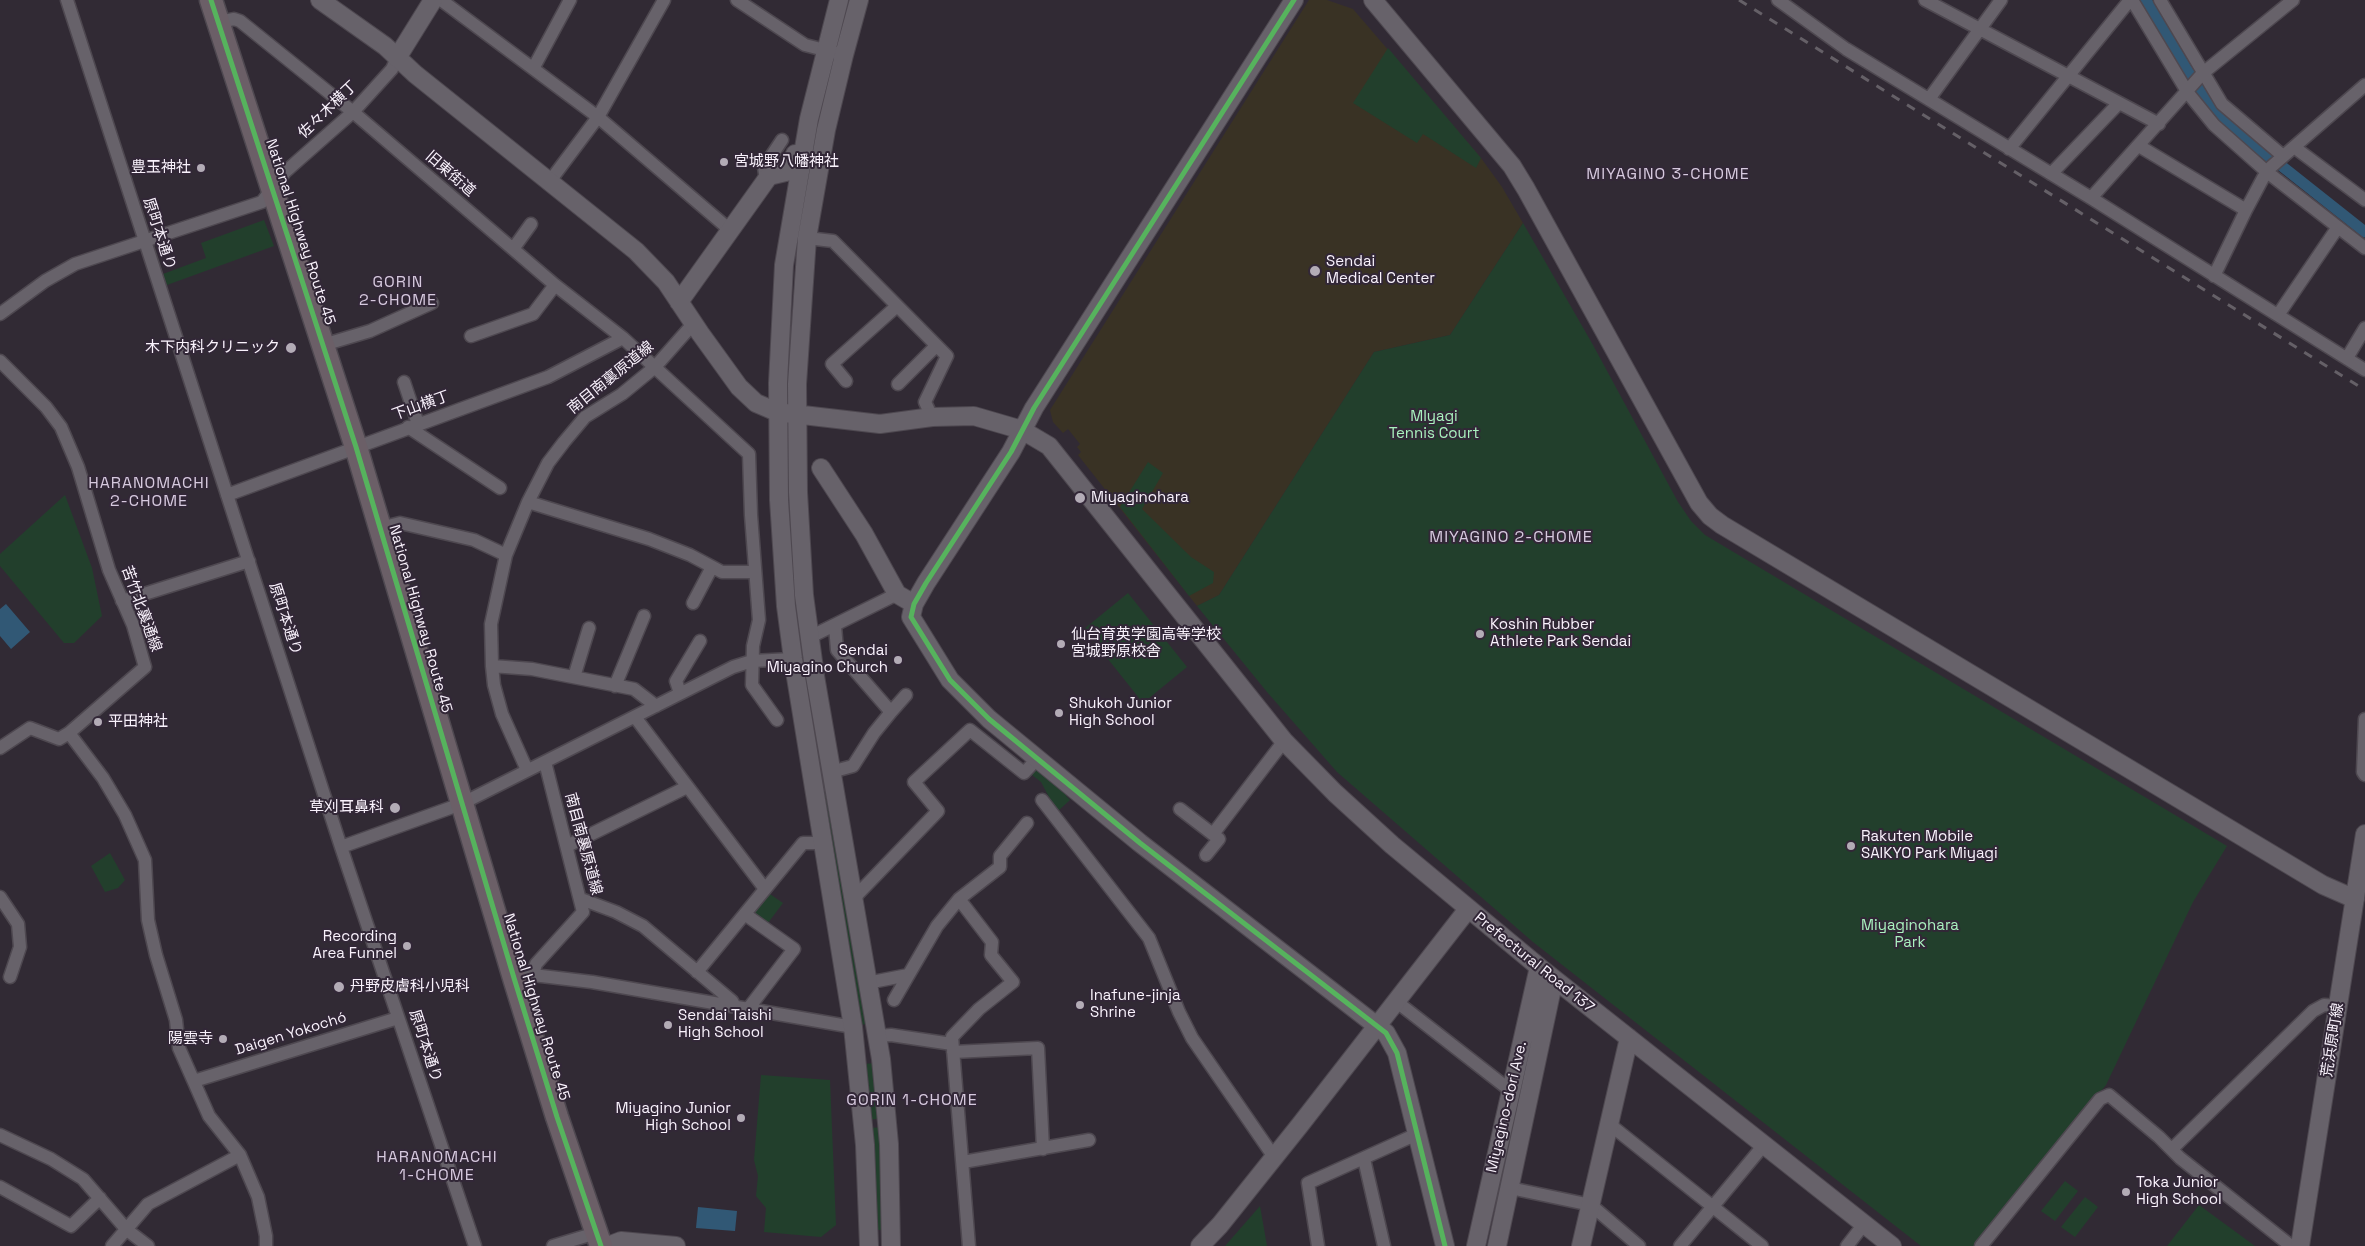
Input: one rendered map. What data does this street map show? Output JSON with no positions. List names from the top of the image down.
{
  "streets": {
    "highway": ["National Highway Route 45"],
    "street": [
      "佐々木横丁",
      "旧東街道",
      "原町本通り",
      "南目南裏原道線",
      "下山横丁",
      "苦竹北裏通線",
      "Prefectural Road 137",
      "Daigen Yokochó",
      "荒浜原町線",
      "Miyagino-dori Ave."
    ]
  },
  "crossings": [
    ["佐々木横丁", "旧東街道"],
    ["佐々木横丁", "National Highway Route 45"],
    ["佐々木横丁", "原町本通り"],
    ["旧東街道", "National Highway Route 45"],
    ["旧東街道", "南目南裏原道線"],
    ["旧東街道", "下山横丁"],
    ["National Highway Route 45", "南目南裏原道線"],
    ["National Highway Route 45", "下山横丁"],
    ["原町本通り", "下山横丁"],
    ["原町本通り", "Daigen Yokochó"],
    ["Prefectural Road 137", "Miyagino-dori Ave."]
  ],
  "districts": [
    "MIYAGINO 3-CHOME",
    "GORIN 2-CHOME",
    "HARANOMACHI 2-CHOME",
    "MIYAGINO 2-CHOME",
    "GORIN 1-CHOME",
    "HARANOMACHI 1-CHOME"
  ],
  "parks": ["MIyagi Tennis Court", "Miyaginohara Park"],
  "places": [
    "宮城野八幡神社",
    "豊玉神社",
    "Sendai Medical Center",
    "木下内科クリニック",
    "Miyaginohara",
    "Koshin Rubber Athlete Park Sendai",
    "仙台育英学園高等学校 宮城野原校舎",
    "Sendai Miyagino Church",
    "Shukoh Junior High School",
    "平田神社",
    "草刈耳鼻科",
    "Rakuten Mobile SAIKYO Park Miyagi",
    "Recording Area Funnel",
    "丹野皮膚科小児科",
    "Inafune-jinja Shrine",
    "Sendai Taishi High School",
    "陽雲寺",
    "Miyagino Junior High School",
    "Toka Junior High School"
  ]
}
